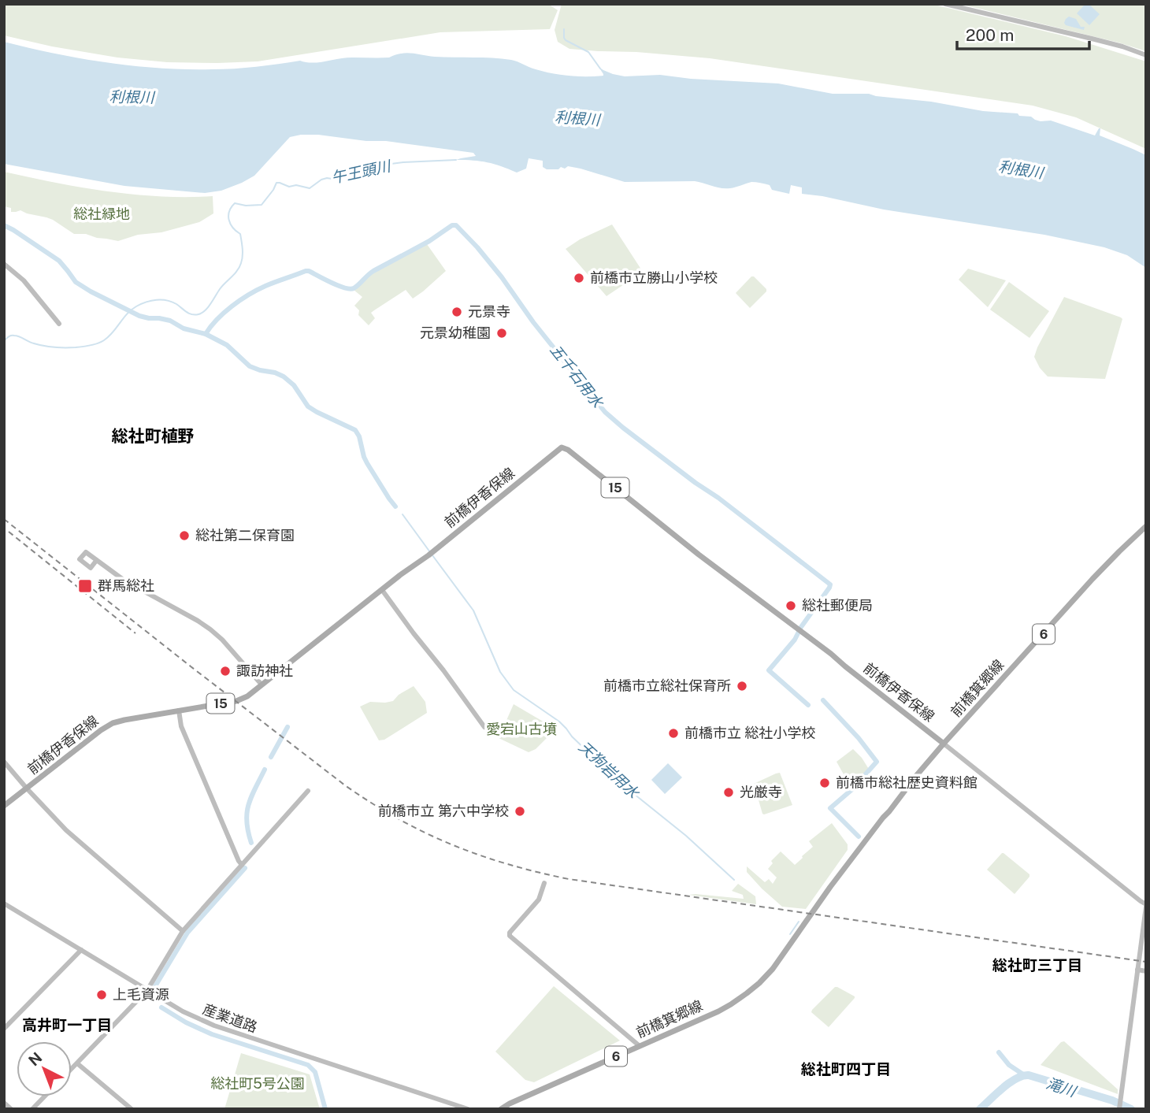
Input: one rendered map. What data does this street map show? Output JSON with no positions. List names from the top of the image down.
{
  "streets": {
    "main road": [
      "15",
      "前橋伊香保線",
      "6",
      "前橋箕郷線"
    ],
    "street": ["産業道路"]
  },
  "crossings": [
    ["前橋伊香保線", "前橋箕郷線"]
  ],
  "districts": [
    "総社町植野",
    "総社町三丁目",
    "高井町一丁目",
    "総社町四丁目"
  ],
  "water": [
    "利根川",
    "午王頭川",
    "五千石用水",
    "天狗岩用水",
    "滝川"
  ],
  "parks": ["総社緑地", "愛宕山古墳", "総社町5号公園"],
  "places": {
    "other": [
      "前橋市立勝山小学校",
      "元景寺",
      "元景幼稚園",
      "総社第二保育園",
      "総社郵便局",
      "諏訪神社",
      "前橋市立総社保育所",
      "前橋市立 総社小学校",
      "前橋市総社歴史資料館",
      "光厳寺",
      "前橋市立 第六中学校",
      "上毛資源"
    ],
    "transit": ["群馬総社"]
  },
  "scale_bar": "200 m",
  "north": "top left"
}
